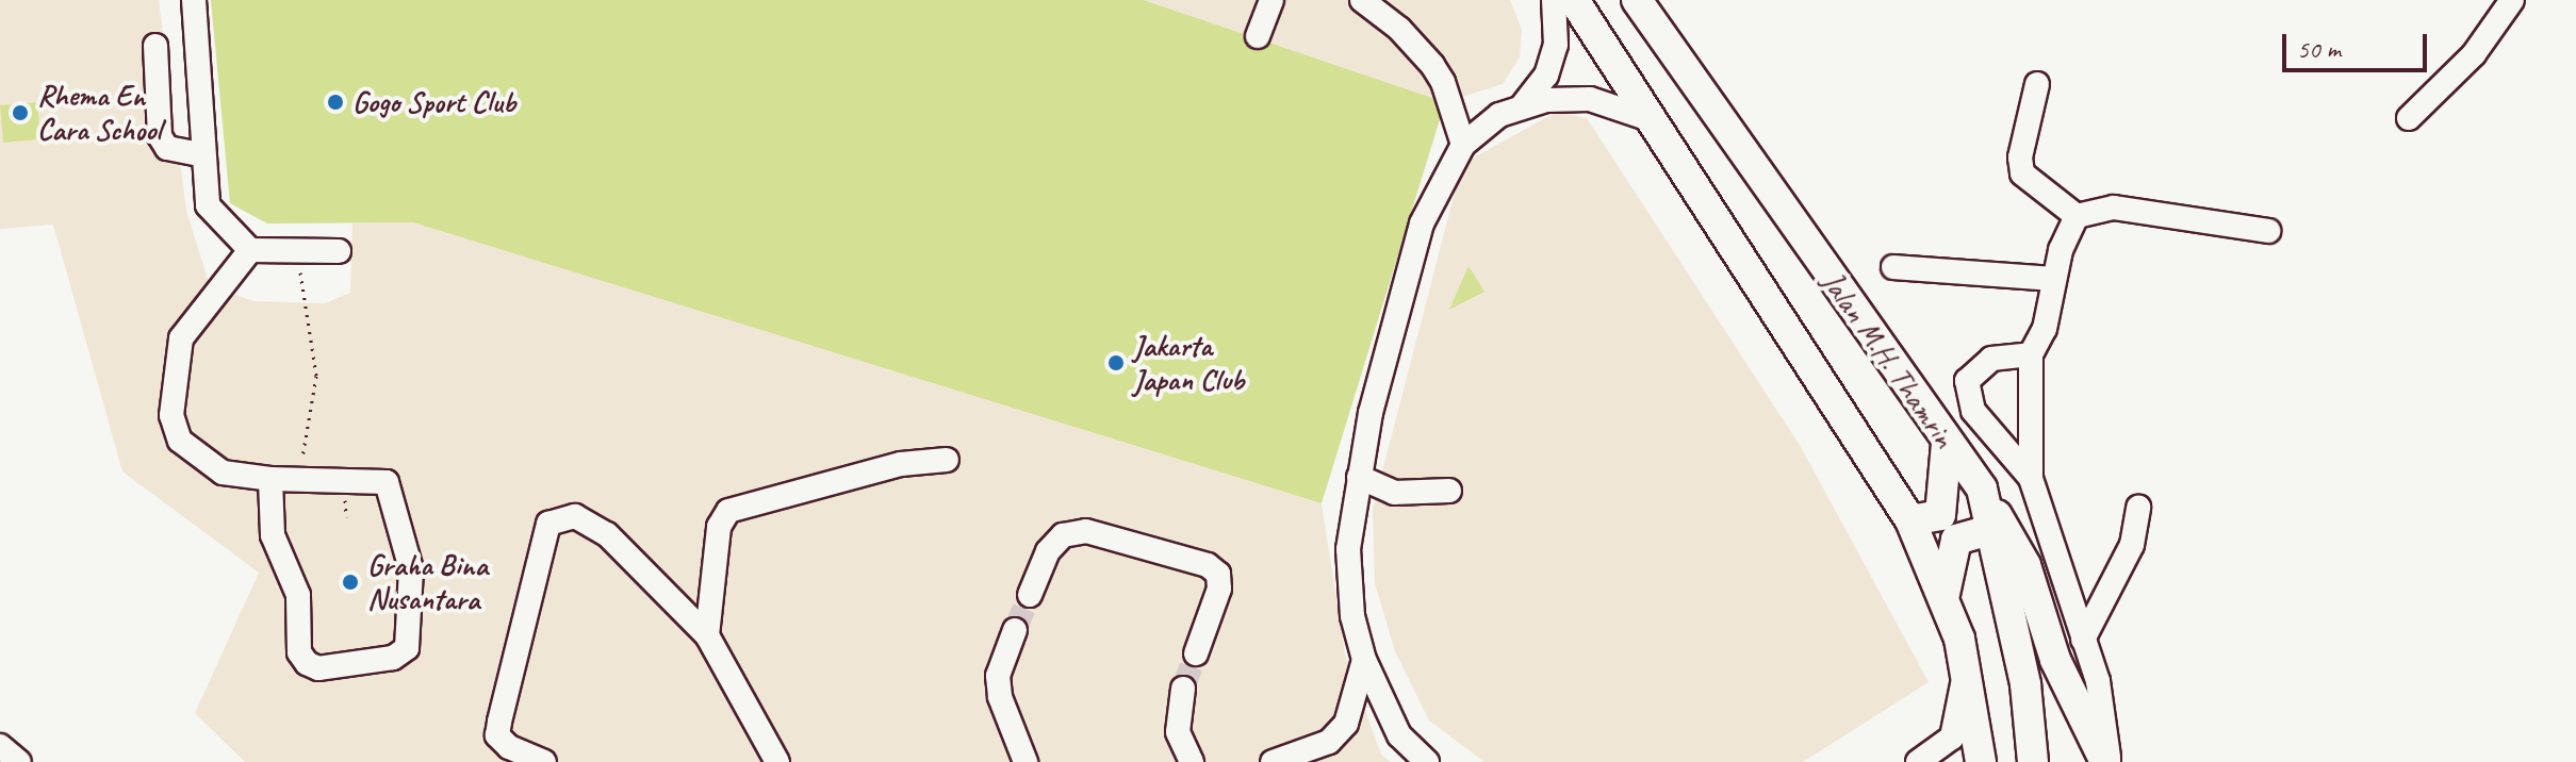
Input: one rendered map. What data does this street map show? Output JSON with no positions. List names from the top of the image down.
{
  "streets": {
    "main road": ["Jalan M.H. Thamrin"]
  },
  "places": [
    "Gogo Sport Club",
    "Rhema En Cara School",
    "Jakarta Japan Club",
    "Graha Bina Nusantara"
  ],
  "scale_bar": "50 m"
}
